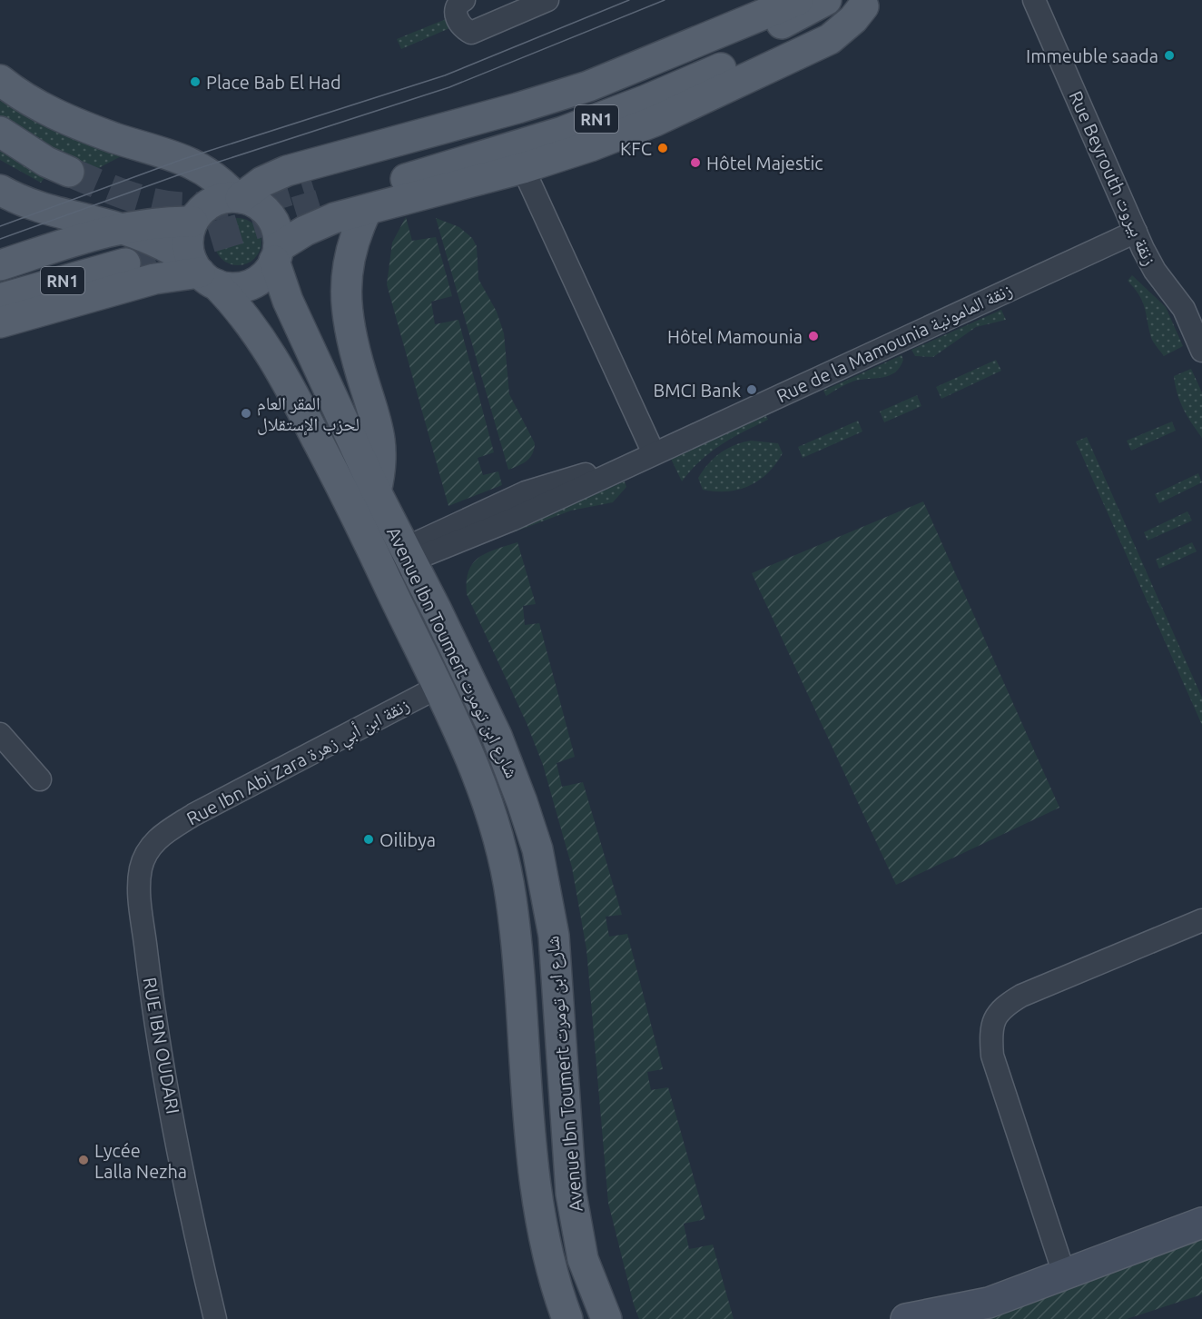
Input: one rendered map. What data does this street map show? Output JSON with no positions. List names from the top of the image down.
{
  "streets": {
    "main road": ["RN1", "Avenue Ibn Toumert شارع ابن تومرت"],
    "street": [
      "Rue Beyrouth زنقة بيروت",
      "Rue de la Mamounia زنقة المامونية",
      "Rue Ibn Abi Zara زنقة ابن أبي زهرة",
      "RUE IBN OUDARI"
    ]
  },
  "crossings": [
    ["Rue Beyrouth زنقة بيروت", "Rue de la Mamounia زنقة المامونية"],
    ["Rue de la Mamounia زنقة المامونية", "Avenue Ibn Toumert شارع ابن تومرت"],
    ["Avenue Ibn Toumert شارع ابن تومرت", "Rue Ibn Abi Zara زنقة ابن أبي زهرة"],
    ["Rue Ibn Abi Zara زنقة ابن أبي زهرة", "RUE IBN OUDARI"]
  ],
  "places": [
    "Immeuble saada",
    "Place Bab El Had",
    "KFC",
    "Hôtel Majestic",
    "Hôtel Mamounia",
    "BMCI Bank",
    "المقر العام لحزب الإستقلال",
    "Oilibya",
    "Lycée Lalla Nezha"
  ]
}
